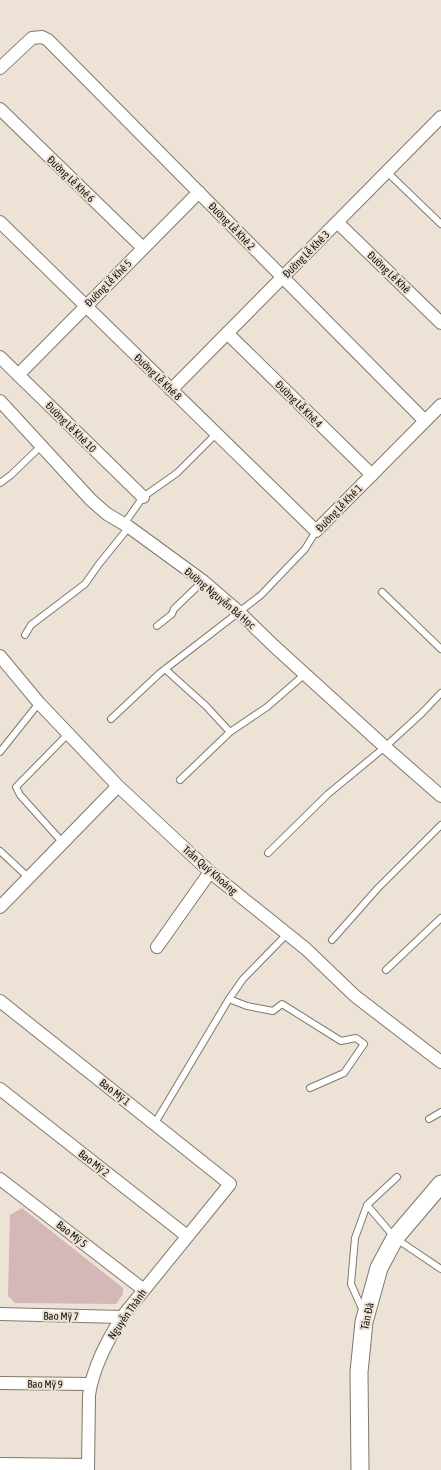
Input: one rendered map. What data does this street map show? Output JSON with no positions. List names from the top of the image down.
{
  "streets": {
    "main road": ["Tản Đà"],
    "street": [
      "Đường Lễ Khê 6",
      "Đường Lễ Khê 2",
      "Đường Lễ Khê 3",
      "Đường Lễ Khê",
      "Đường Lễ Khê 5",
      "Đường Lễ Khê 8",
      "Đường Lễ Khê 4",
      "Đường Lễ Khê 10",
      "Đường Lễ Khê 1",
      "Đường Nguyễn Bá Học",
      "Trần Quý Khoáng",
      "Bao Mỹ 1",
      "Bao Mỹ 2",
      "Bao Mỹ 5",
      "Nguyễn Thành",
      "Bao Mỹ 7",
      "Bao Mỹ 9"
    ]
  },
  "crossings": [
    ["Đường Lễ Khê 6", "Đường Lễ Khê 5"],
    ["Đường Lễ Khê 2", "Đường Lễ Khê 3"],
    ["Đường Lễ Khê 2", "Đường Lễ Khê 5"],
    ["Đường Lễ Khê 2", "Đường Lễ Khê 1"],
    ["Đường Lễ Khê 3", "Đường Lễ Khê"],
    ["Đường Lễ Khê 3", "Đường Lễ Khê 8"],
    ["Đường Lễ Khê 3", "Đường Lễ Khê 4"],
    ["Đường Lễ Khê 5", "Đường Lễ Khê 8"],
    ["Đường Lễ Khê 5", "Đường Lễ Khê 10"],
    ["Đường Lễ Khê 8", "Đường Lễ Khê 1"],
    ["Đường Lễ Khê 4", "Đường Lễ Khê 1"],
    ["Đường Lễ Khê 1", "Đường Nguyễn Bá Học"],
    ["Bao Mỹ 1", "Nguyễn Thành"],
    ["Bao Mỹ 2", "Nguyễn Thành"],
    ["Bao Mỹ 5", "Nguyễn Thành"],
    ["Nguyễn Thành", "Bao Mỹ 7"],
    ["Nguyễn Thành", "Bao Mỹ 9"]
  ]
}
